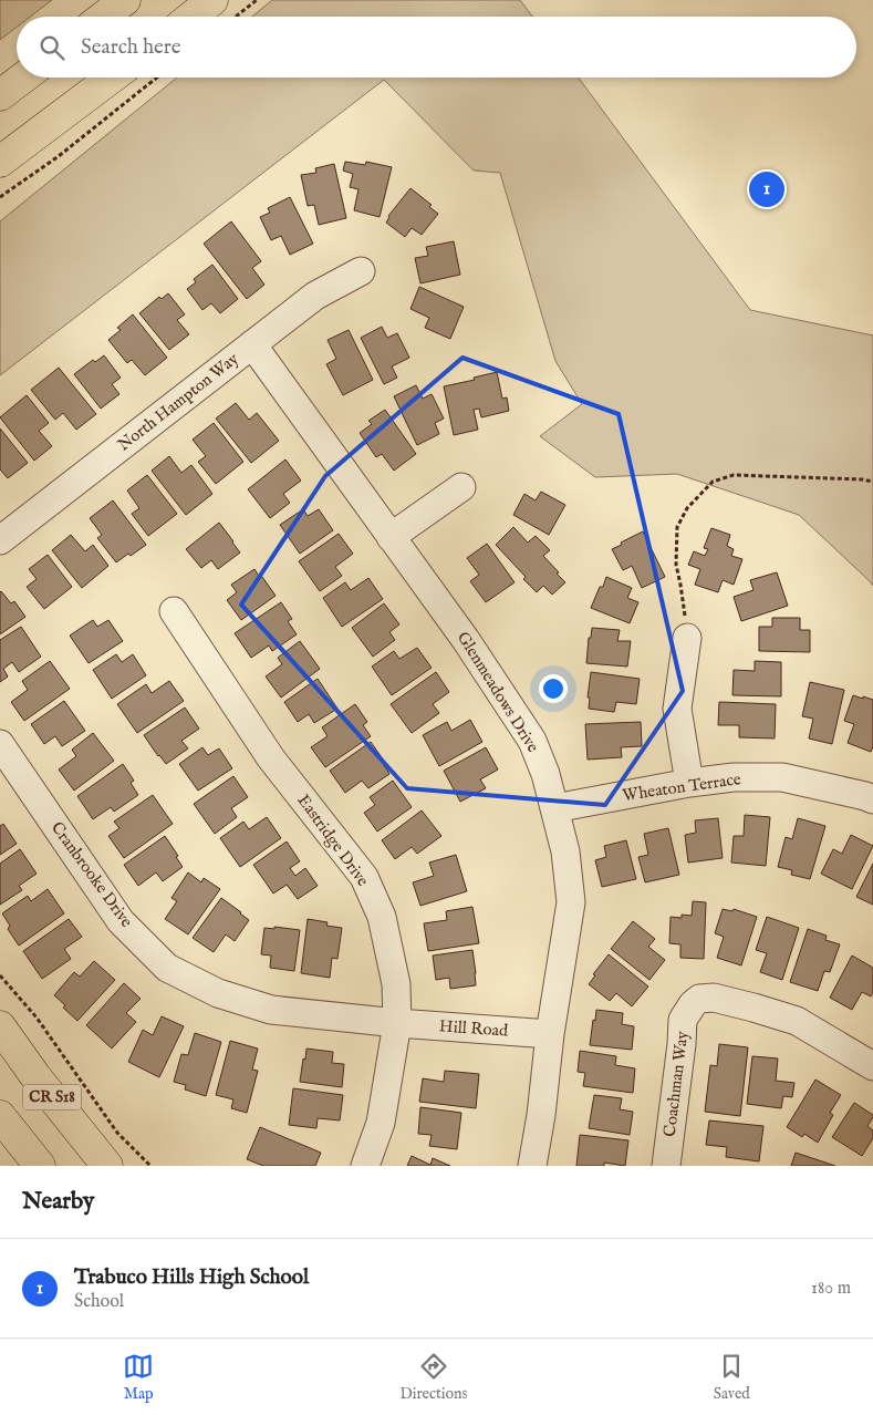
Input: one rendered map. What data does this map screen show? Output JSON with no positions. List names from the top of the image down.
{
  "streets": {
    "main road": ["CR S18"],
    "street": [
      "North Hampton Way",
      "Glenmeadows Drive",
      "Wheaton Terrace",
      "Eastridge Drive",
      "Cranbrooke Drive",
      "Hill Road",
      "Coachman Way"
    ]
  },
  "crossings": [
    ["North Hampton Way", "Glenmeadows Drive"],
    ["Glenmeadows Drive", "Wheaton Terrace"],
    ["Glenmeadows Drive", "Hill Road"],
    ["Eastridge Drive", "Cranbrooke Drive"],
    ["Eastridge Drive", "Hill Road"],
    ["Cranbrooke Drive", "Hill Road"]
  ],
  "page": {
    "search": "Search here",
    "pins": "1",
    "heading": "Nearby",
    "list": [
      {
        "mark": "1",
        "name": "Trabuco Hills High School",
        "note": "School",
        "value": "180 m"
      }
    ],
    "nav": ["Map", "Directions", "Saved"]
  }
}
